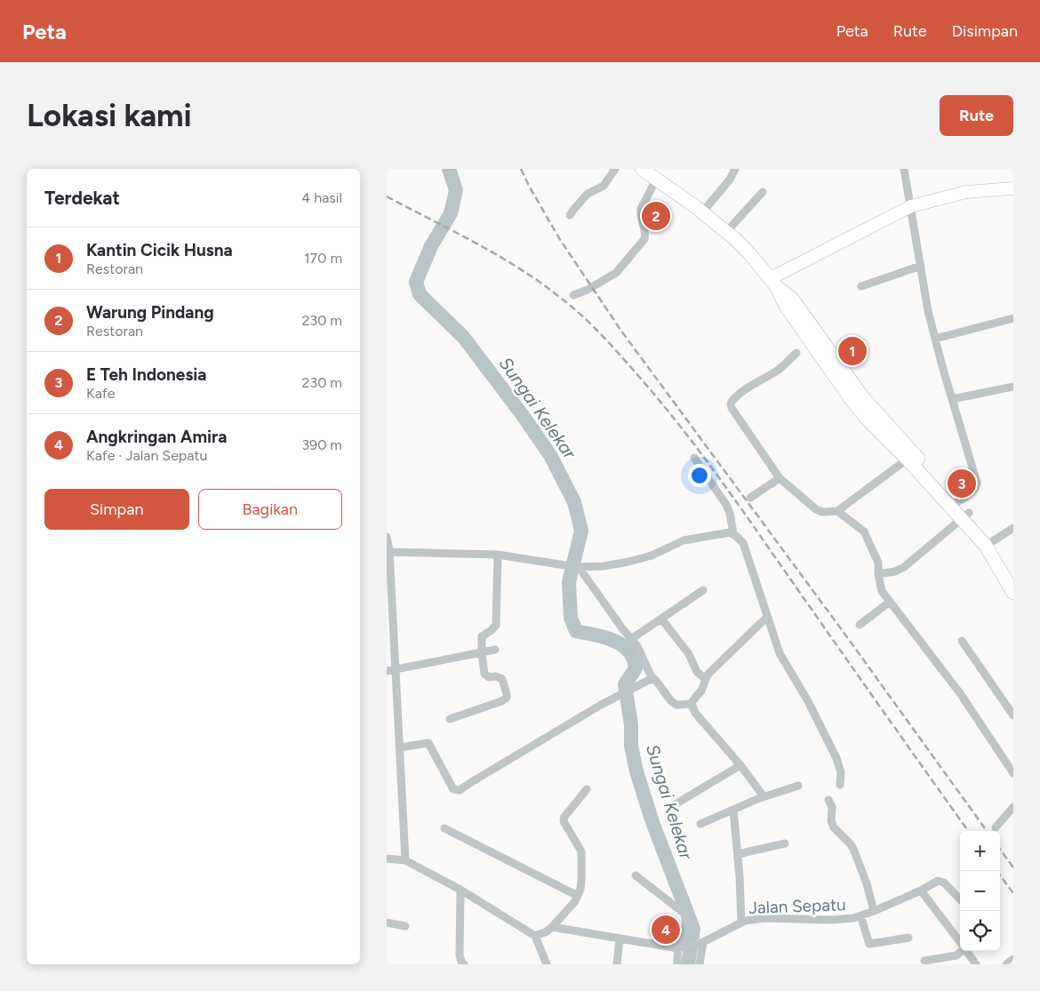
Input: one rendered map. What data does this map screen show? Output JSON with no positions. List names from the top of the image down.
{
  "streets": {
    "street": ["Jalan Sepatu"]
  },
  "water": ["Sungai Kelekar"],
  "page": {
    "header": "Peta",
    "nav": ["Peta", "Rute", "Disimpan"],
    "buttons": [
      "Rute",
      ["Simpan", "Bagikan"]
    ],
    "title": "Lokasi kami",
    "heading": ["Terdekat", "4 hasil"],
    "pins": [
      "2",
      "1",
      "3",
      "4"
    ],
    "list": [
      {
        "mark": "1",
        "name": "Kantin Cicik Husna",
        "note": "Restoran",
        "value": "170 m"
      },
      {
        "mark": "2",
        "name": "Warung Pindang",
        "note": "Restoran",
        "value": "230 m"
      },
      {
        "mark": "3",
        "name": "E Teh Indonesia",
        "note": "Kafe",
        "value": "230 m"
      },
      {
        "mark": "4",
        "name": "Angkringan Amira",
        "note": "Kafe · Jalan Sepatu",
        "value": "390 m"
      }
    ],
    "map_buttons": ["+", "−"]
  }
}
